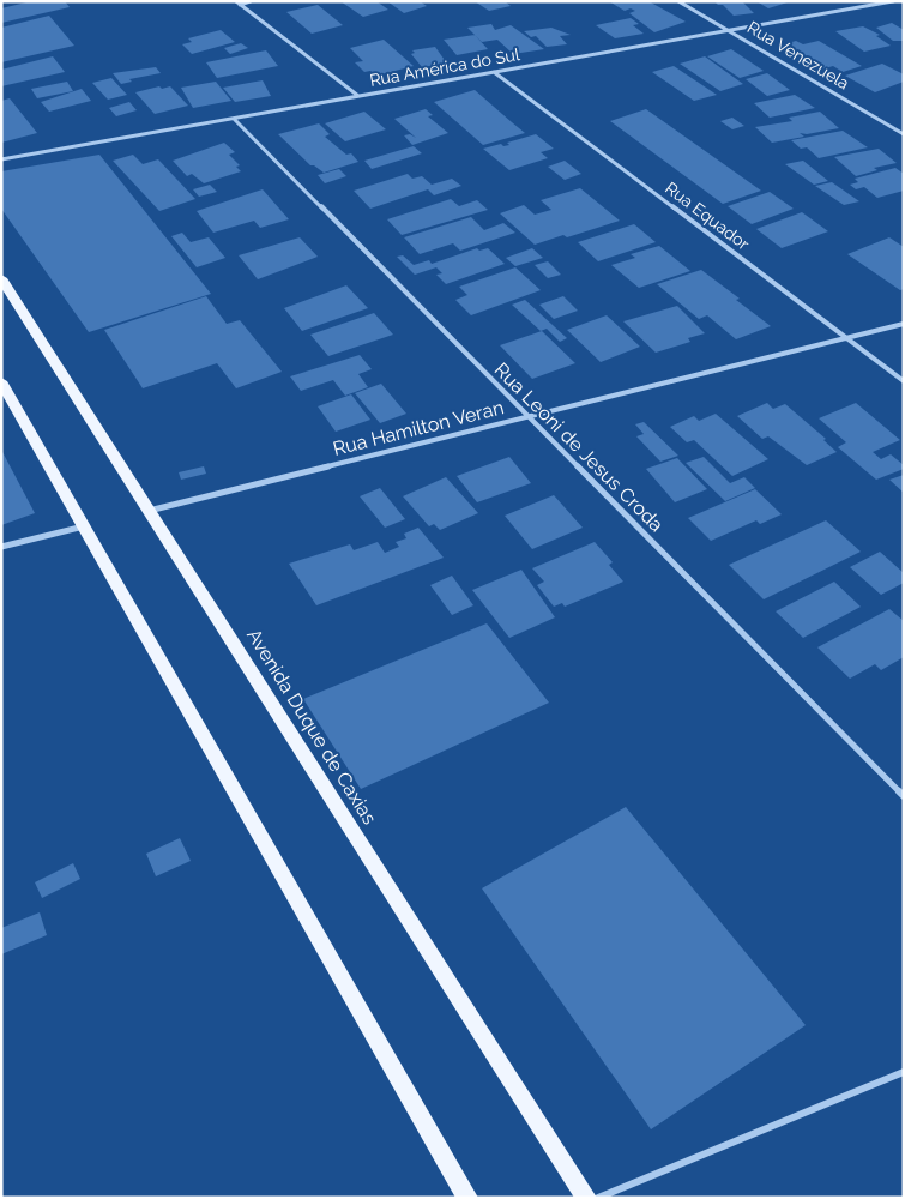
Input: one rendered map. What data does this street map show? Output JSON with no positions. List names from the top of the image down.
{
  "streets": {
    "main road": ["Avenida Duque de Caxias"],
    "street": [
      "Rua Venezuela",
      "Rua América do Sul",
      "Rua Equador",
      "Rua Hamilton Veran",
      "Rua Leoni de Jesus Croda"
    ]
  },
  "crossings": [
    ["Rua Venezuela", "Rua América do Sul"],
    ["Rua América do Sul", "Rua Equador"],
    ["Rua América do Sul", "Rua Leoni de Jesus Croda"],
    ["Rua Equador", "Rua Hamilton Veran"],
    ["Rua Hamilton Veran", "Rua Leoni de Jesus Croda"],
    ["Rua Hamilton Veran", "Avenida Duque de Caxias"]
  ]
}
